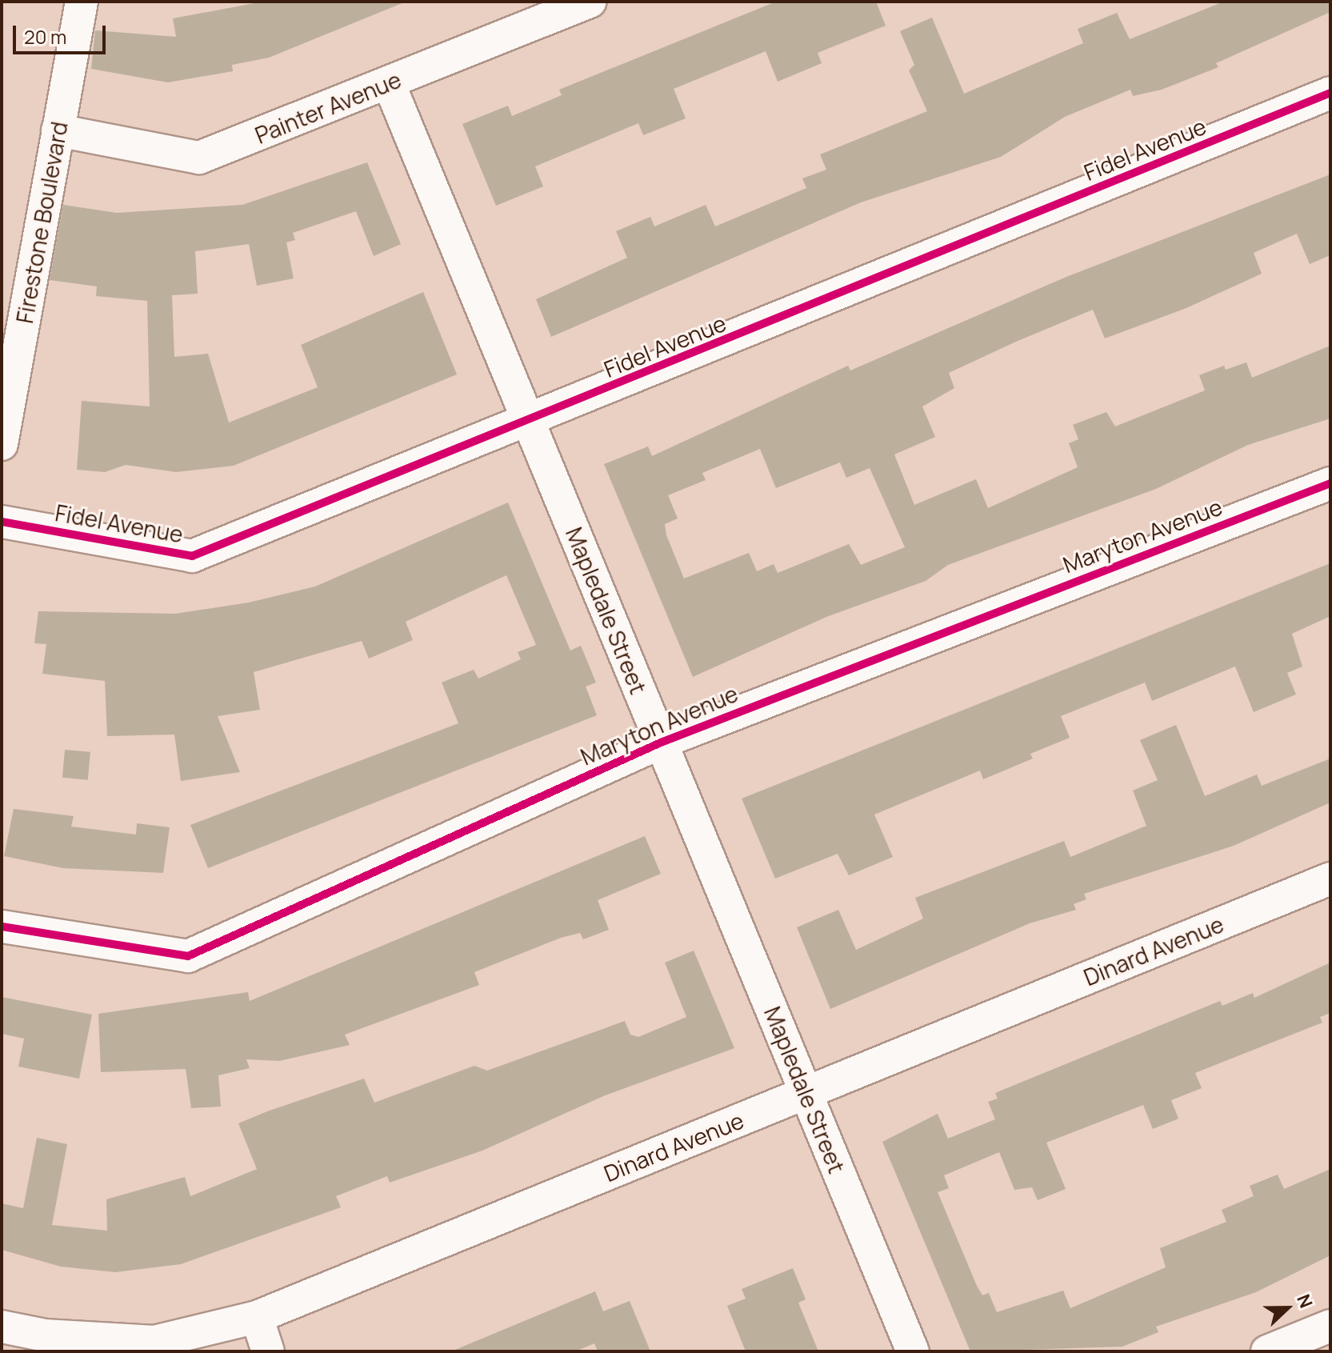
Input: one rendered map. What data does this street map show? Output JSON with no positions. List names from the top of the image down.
{
  "streets": {
    "street": [
      "Painter Avenue",
      "Fidel Avenue",
      "Firestone Boulevard",
      "Maryton Avenue",
      "Mapledale Street",
      "Dinard Avenue"
    ]
  },
  "crossings": [
    ["Painter Avenue", "Firestone Boulevard"],
    ["Painter Avenue", "Mapledale Street"],
    ["Fidel Avenue", "Mapledale Street"],
    ["Maryton Avenue", "Mapledale Street"],
    ["Mapledale Street", "Dinard Avenue"]
  ],
  "scale_bar": "20 m",
  "north": "right"
}
